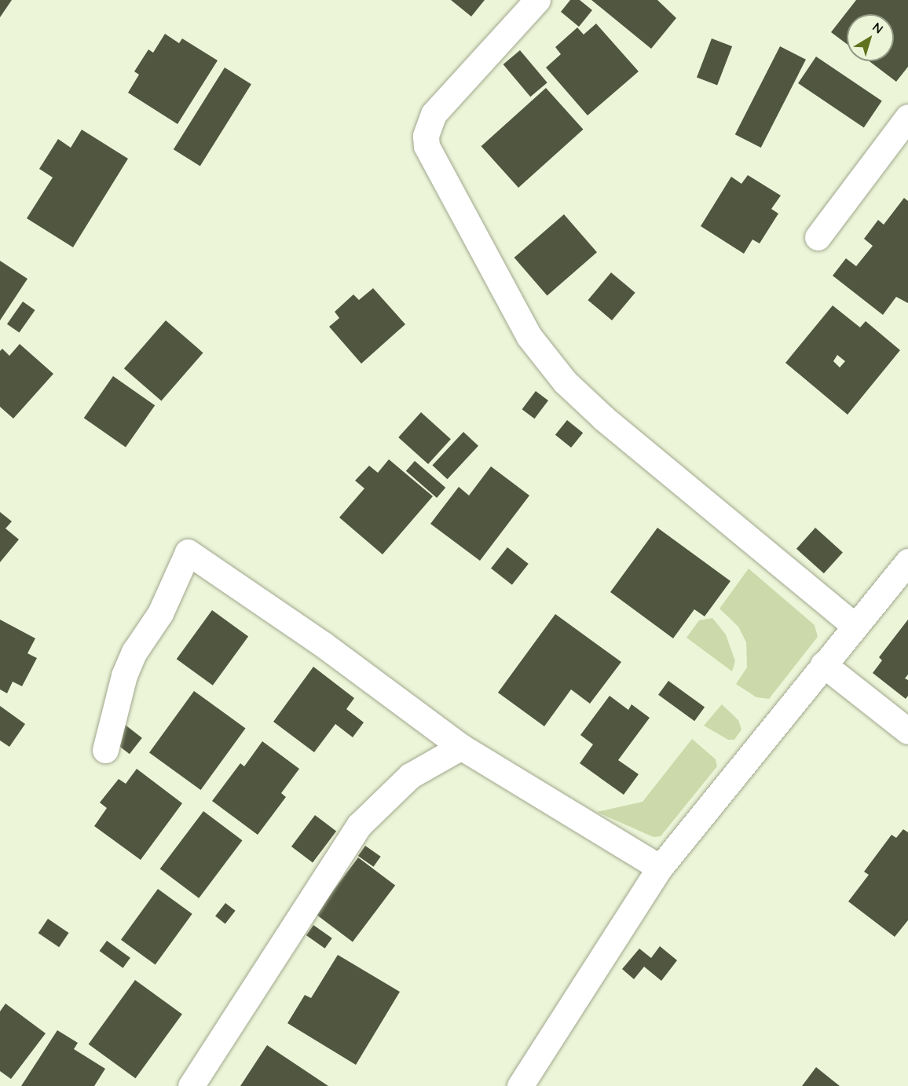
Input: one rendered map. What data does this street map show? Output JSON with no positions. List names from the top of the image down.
{
  "north": "top right"
}
